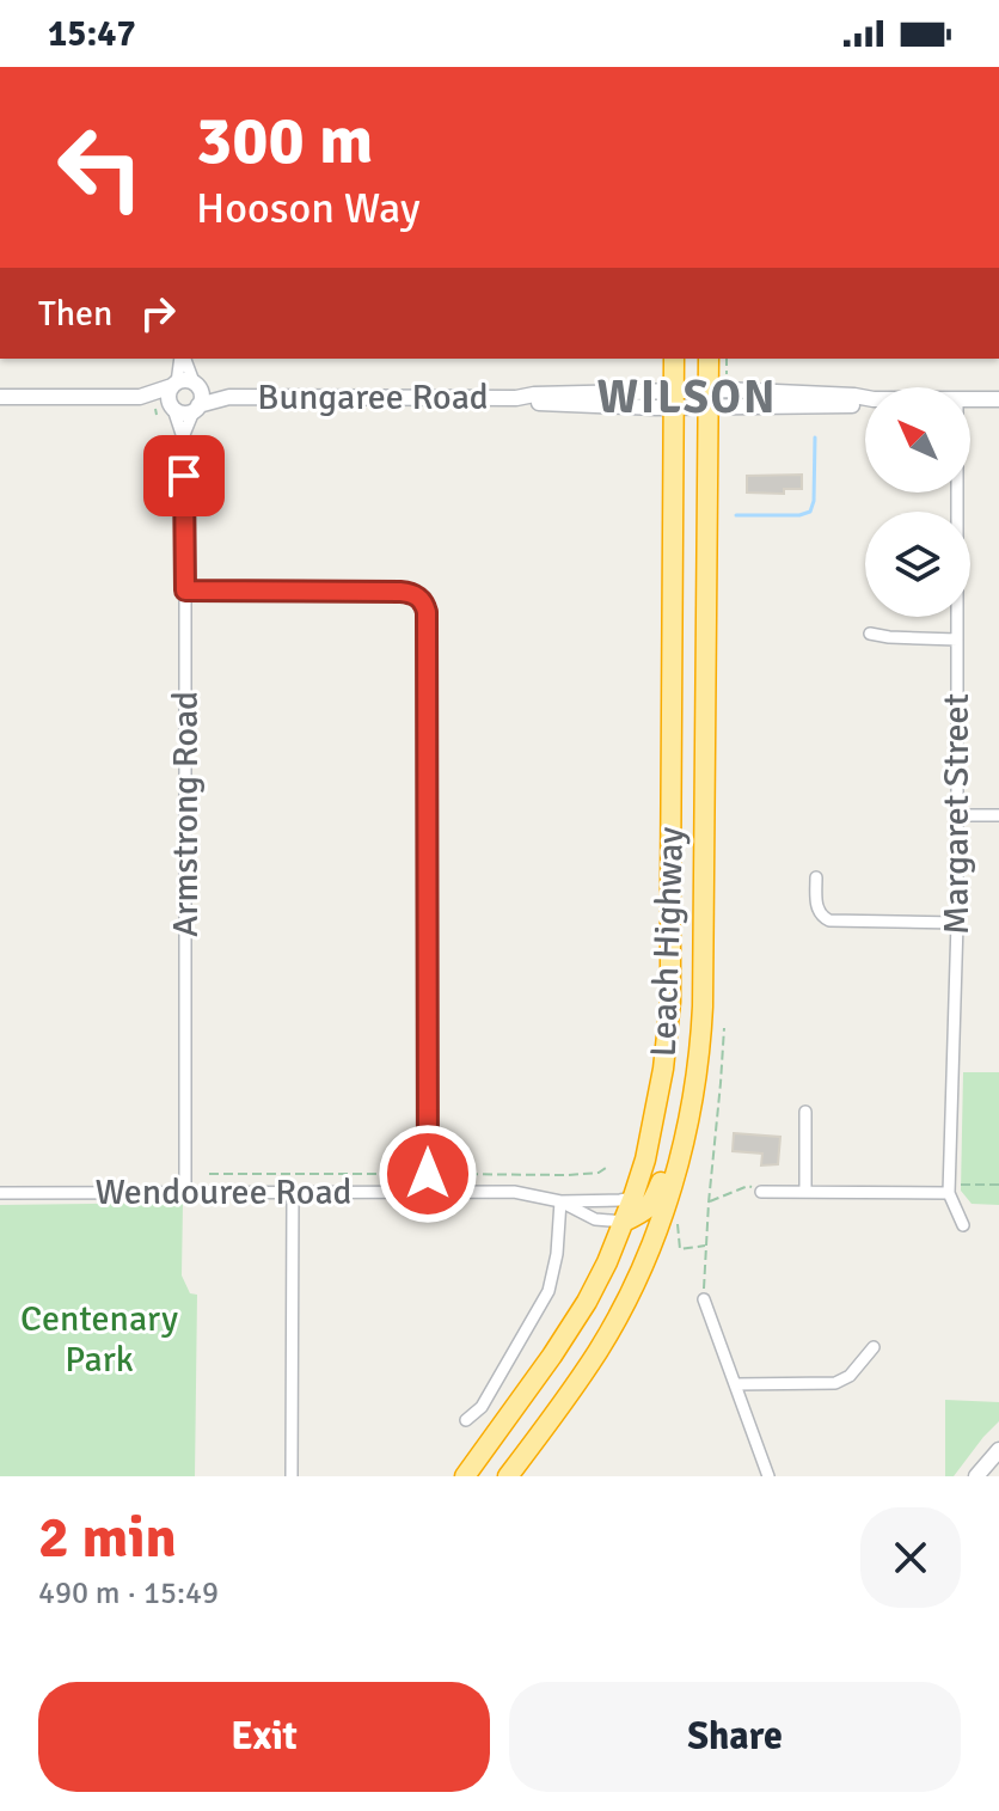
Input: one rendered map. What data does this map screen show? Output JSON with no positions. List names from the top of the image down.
{
  "streets": {
    "highway": ["Leach Highway"],
    "street": [
      "Bungaree Road",
      "Armstrong Road",
      "Margaret Street",
      "Wendouree Road"
    ]
  },
  "crossings": [
    ["Bungaree Road", "Armstrong Road"],
    ["Bungaree Road", "Leach Highway"],
    ["Armstrong Road", "Wendouree Road"],
    ["Leach Highway", "Wendouree Road"]
  ],
  "districts": ["WILSON"],
  "parks": ["Centenary Park"],
  "north": "top left",
  "page": {
    "status": "15:47",
    "turn": ["300 m", "Hooson Way"],
    "then": "Then",
    "heading": ["2 min", "490 m · 15:49"],
    "buttons": ["Exit", "Share"]
  }
}
